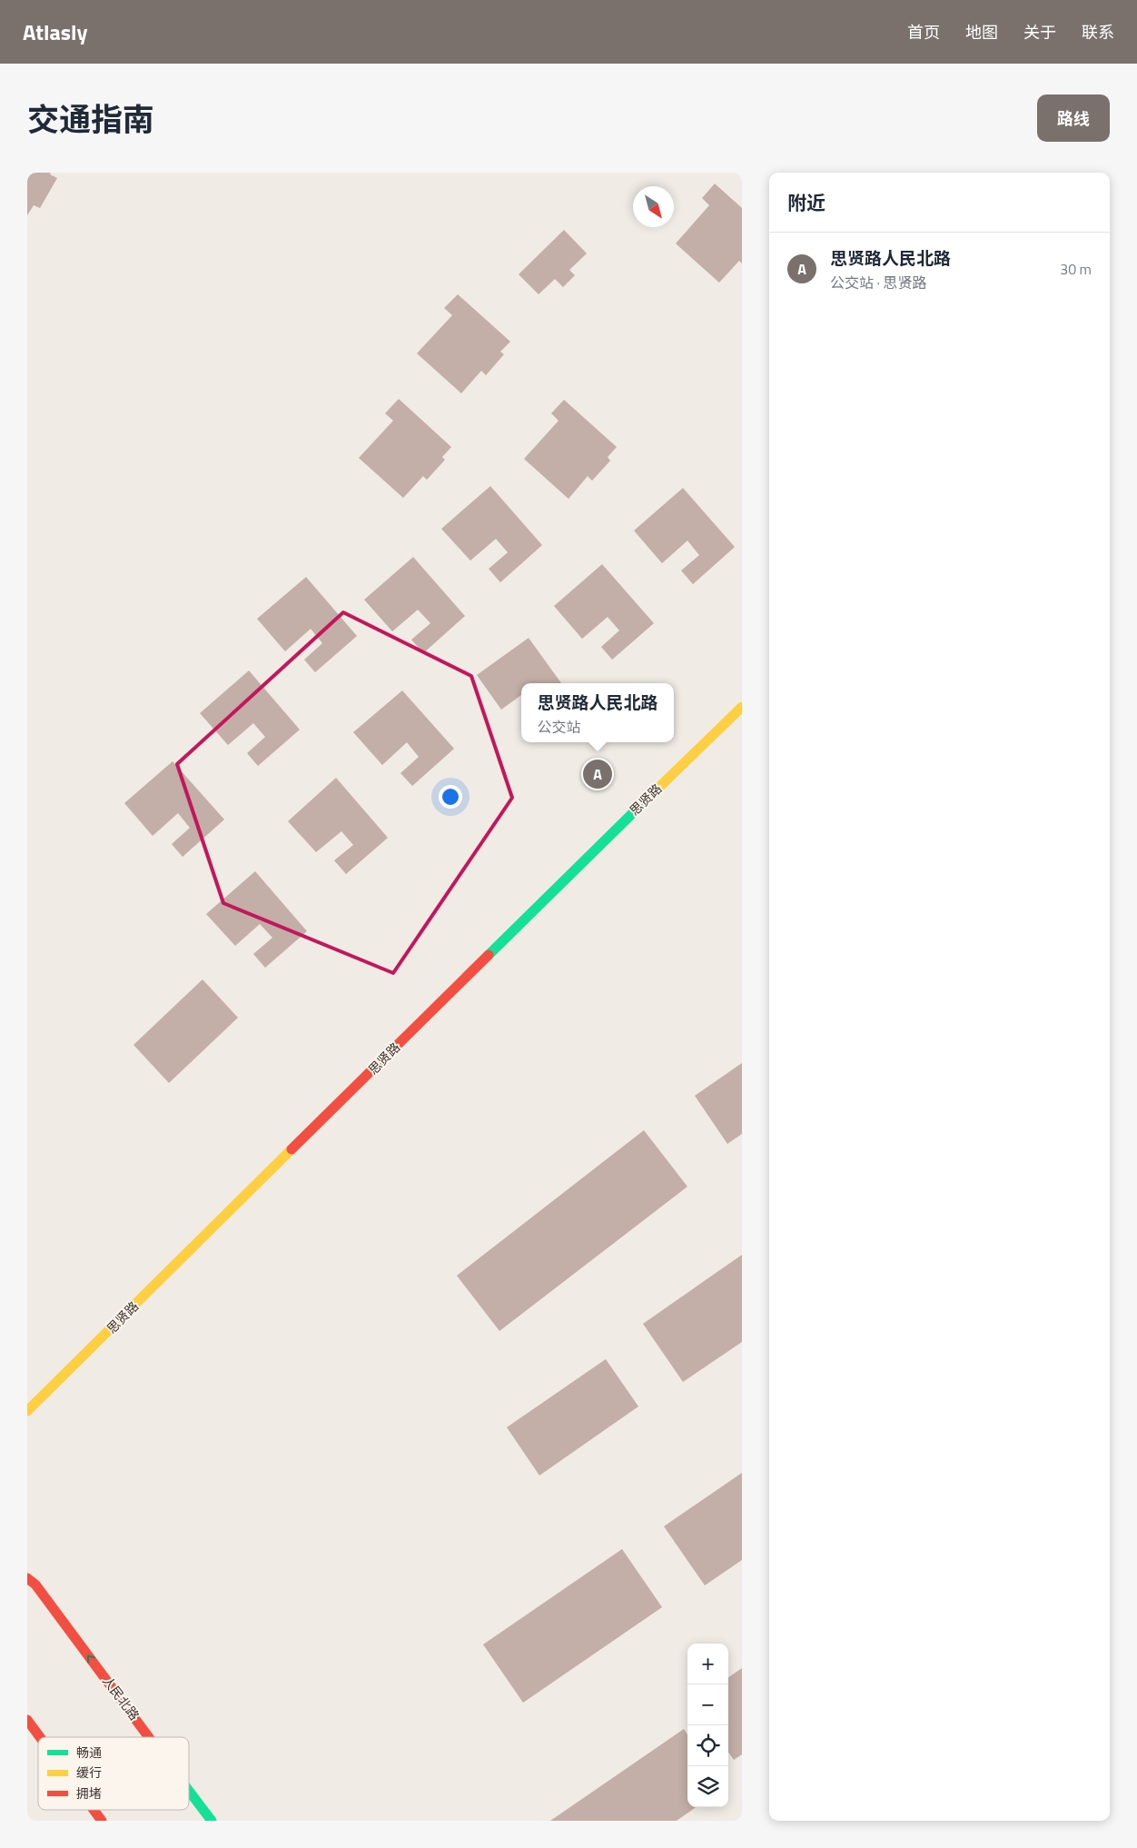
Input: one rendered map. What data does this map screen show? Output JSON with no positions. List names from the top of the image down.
{
  "streets": {
    "main road": ["思贤路", "人民北路"]
  },
  "one_way": ["人民北路"],
  "legend": ["畅通", "缓行", "拥堵"],
  "north": "bottom right",
  "page": {
    "header": "Atlasly",
    "nav": [
      "首页",
      "地图",
      "关于",
      "联系"
    ],
    "title": "交通指南",
    "buttons": "路线",
    "heading": "附近",
    "list": [
      {
        "mark": "A",
        "name": "思贤路人民北路",
        "note": "公交站 · 思贤路",
        "value": "30 m"
      }
    ],
    "popup": ["思贤路人民北路", "公交站"],
    "pins": "A",
    "map_buttons": ["+", "−"]
  }
}
